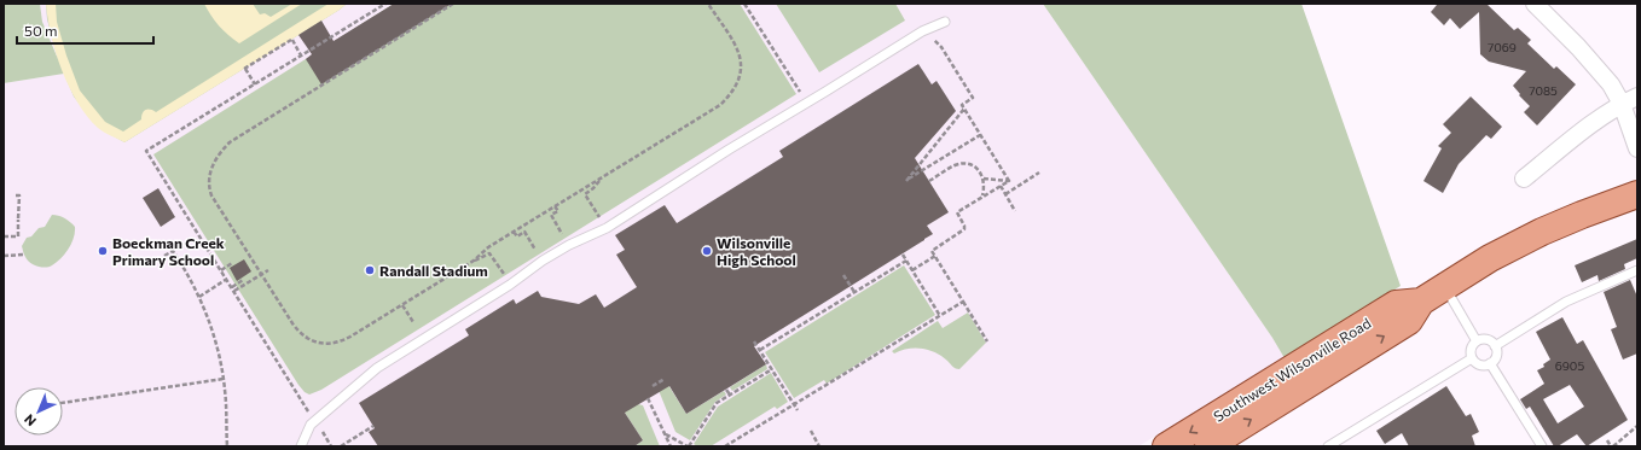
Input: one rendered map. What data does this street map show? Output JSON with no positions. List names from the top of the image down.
{
  "streets": {
    "main road": ["Southwest Wilsonville Road"]
  },
  "places": ["Boeckman Creek Primary School", "Wilsonville High School", "Randall Stadium"],
  "house_numbers": ["7069", "7085", "6905"],
  "scale_bar": "50 m",
  "north": "bottom left"
}
